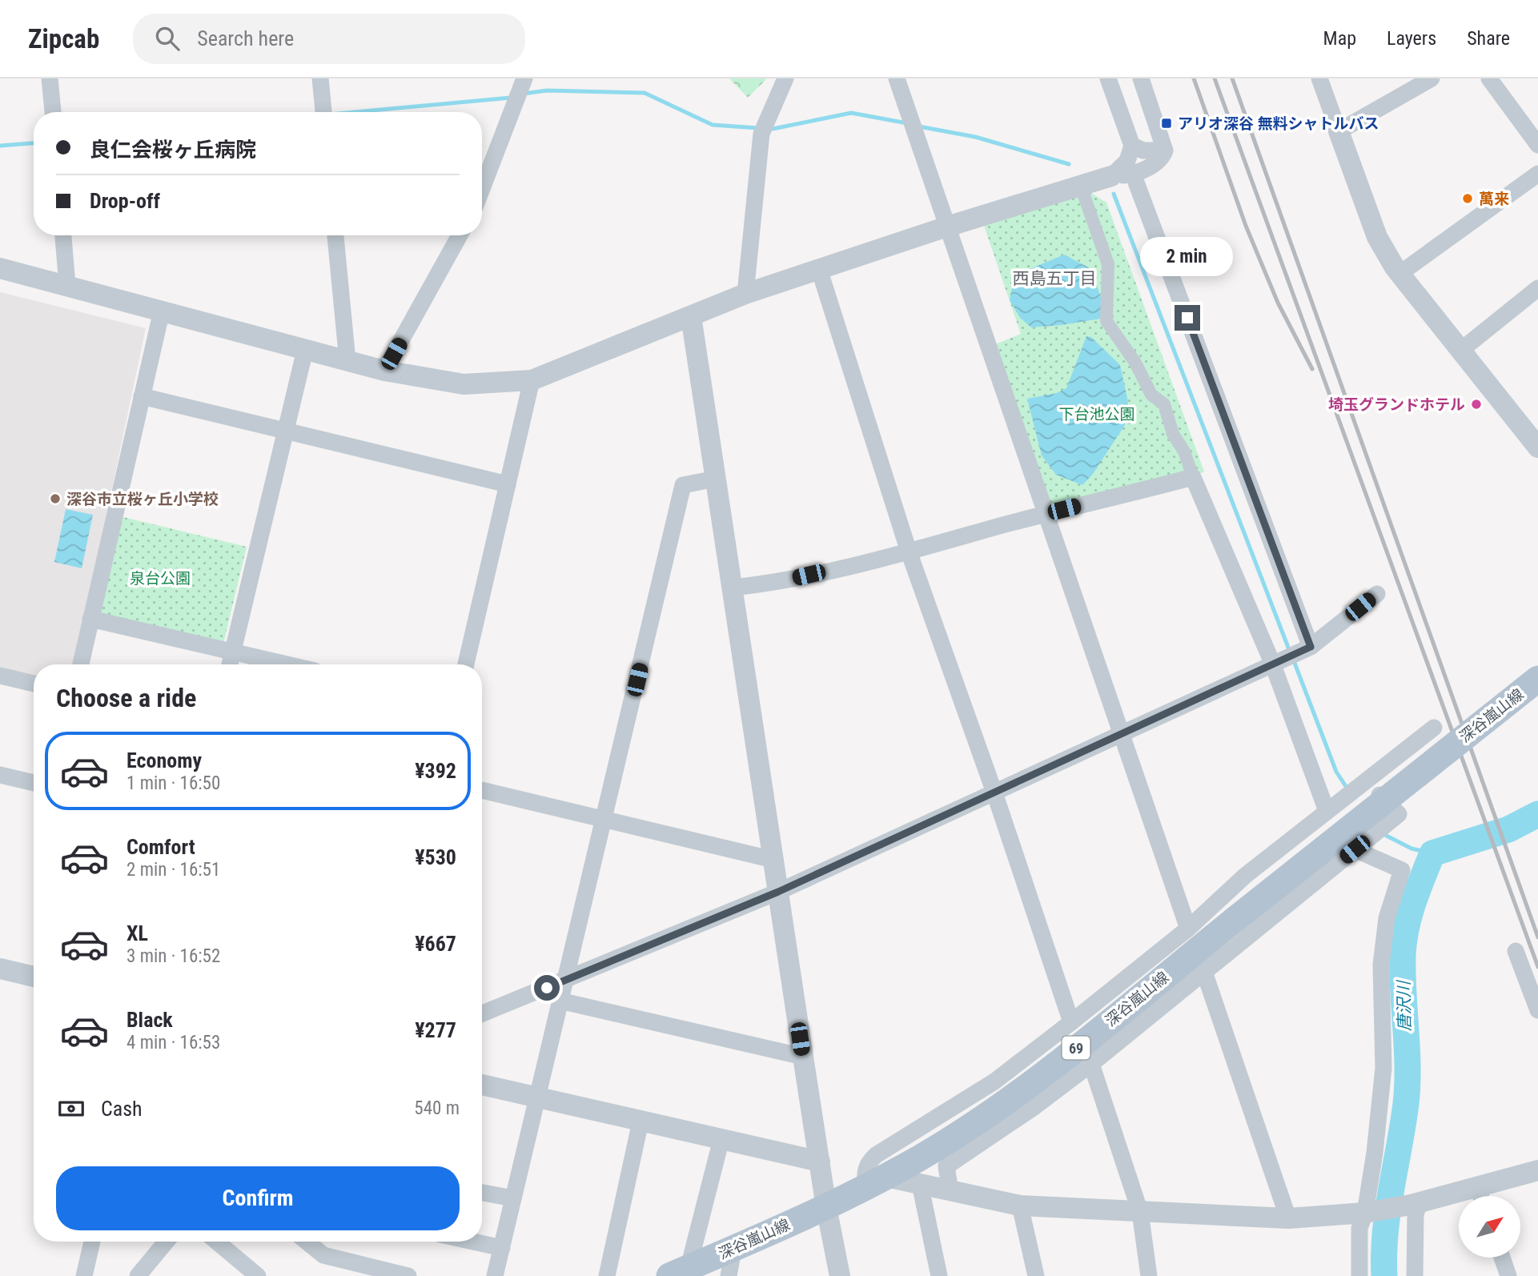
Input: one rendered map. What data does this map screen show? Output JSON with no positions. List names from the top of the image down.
{
  "streets": {
    "main road": ["深谷嵐山線", "69"]
  },
  "districts": ["西島五丁目"],
  "water": ["唐沢川"],
  "parks": ["下台池公園", "泉台公園"],
  "places": {
    "transit": ["アリオ深谷 無料シャトルバス"],
    "other": ["萬来", "埼玉グランドホテル", "深谷市立桜ヶ丘小学校"]
  },
  "north": "top right",
  "page": {
    "header": "Zipcab",
    "search": "Search here",
    "nav": ["Map", "Layers", "Share"],
    "banner": ["良仁会桜ヶ丘病院", "Drop-off"],
    "bubble": "2 min",
    "heading": "Choose a ride",
    "list": [
      {
        "name": "Economy",
        "note": "1 min · 16:50",
        "value": "¥392"
      },
      {
        "name": "Comfort",
        "note": "2 min · 16:51",
        "value": "¥530"
      },
      {
        "name": "XL",
        "note": "3 min · 16:52",
        "value": "¥667"
      },
      {
        "name": "Black",
        "note": "4 min · 16:53",
        "value": "¥277"
      }
    ],
    "pay": ["Cash", "540 m"],
    "buttons": "Confirm"
  }
}
